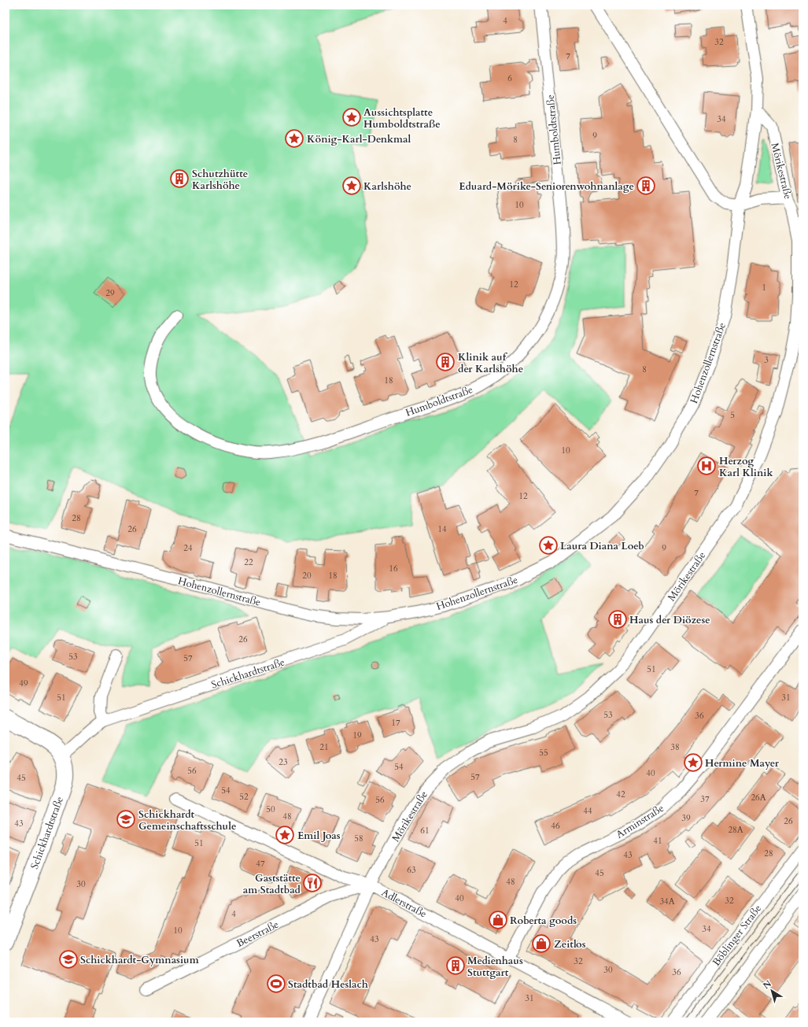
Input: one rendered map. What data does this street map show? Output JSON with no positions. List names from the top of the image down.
{
  "streets": {
    "main road": ["Schickhardtstraße"],
    "street": [
      "Humboldtstraße",
      "Mörikestraße",
      "Hohenzollernstraße",
      "Arminstraße",
      "Adlerstraße",
      "Beerstraße",
      "Böblinger Straße"
    ]
  },
  "crossings": [
    ["Mörikestraße", "Hohenzollernstraße"],
    ["Mörikestraße", "Adlerstraße"],
    ["Mörikestraße", "Beerstraße"],
    ["Hohenzollernstraße", "Schickhardtstraße"],
    ["Arminstraße", "Adlerstraße"],
    ["Adlerstraße", "Beerstraße"]
  ],
  "places": {
    "place": [
      "Aussichtsplatte Humboldtstraße",
      "König-Karl-Denkmal",
      "Karlshöhe",
      "Laura Diana Loeb",
      "Hermine Mayer",
      "Emil Joas"
    ],
    "building": [
      "Schutzhütte Karlshöhe",
      "Eduard-Mörike-Seniorenwohnanlage",
      "Klinik auf der Karlshöhe",
      "Haus der Diözese",
      "Medienhaus Stuttgart"
    ],
    "hospital": ["Herzog Karl Klinik"],
    "school or university": ["Schickhardt Gemeinschaftsschule", "Schickhardt-Gymnasium"],
    "restaurant": ["Gaststätte am Stadtbad"],
    "shop": ["Roberta goods", "Zeitlos"],
    "sports": ["Stadtbad Heslach"]
  },
  "house_numbers": [
    "4",
    "32",
    "7",
    "6",
    "34",
    "9",
    "8",
    "10",
    "12",
    "1",
    "29",
    "3",
    "8",
    "18",
    "5",
    "10",
    "7",
    "12",
    "28",
    "26",
    "14",
    "24",
    "9",
    "22",
    "16",
    "20",
    "18",
    "26",
    "53",
    "57",
    "51",
    "49",
    "51",
    "31",
    "53",
    "36",
    "17",
    "19",
    "21",
    "38",
    "55",
    "23",
    "54",
    "56",
    "40",
    "57",
    "45",
    "54",
    "42",
    "52",
    "26A",
    "37",
    "56",
    "50",
    "44",
    "48",
    "39",
    "26",
    "43",
    "46",
    "28A",
    "61",
    "58",
    "41",
    "51",
    "28",
    "43",
    "47",
    "63",
    "45",
    "48",
    "30",
    "40",
    "32",
    "34A",
    "4",
    "34",
    "10",
    "43",
    "32",
    "30",
    "36",
    "31"
  ],
  "north": "top left"
}
